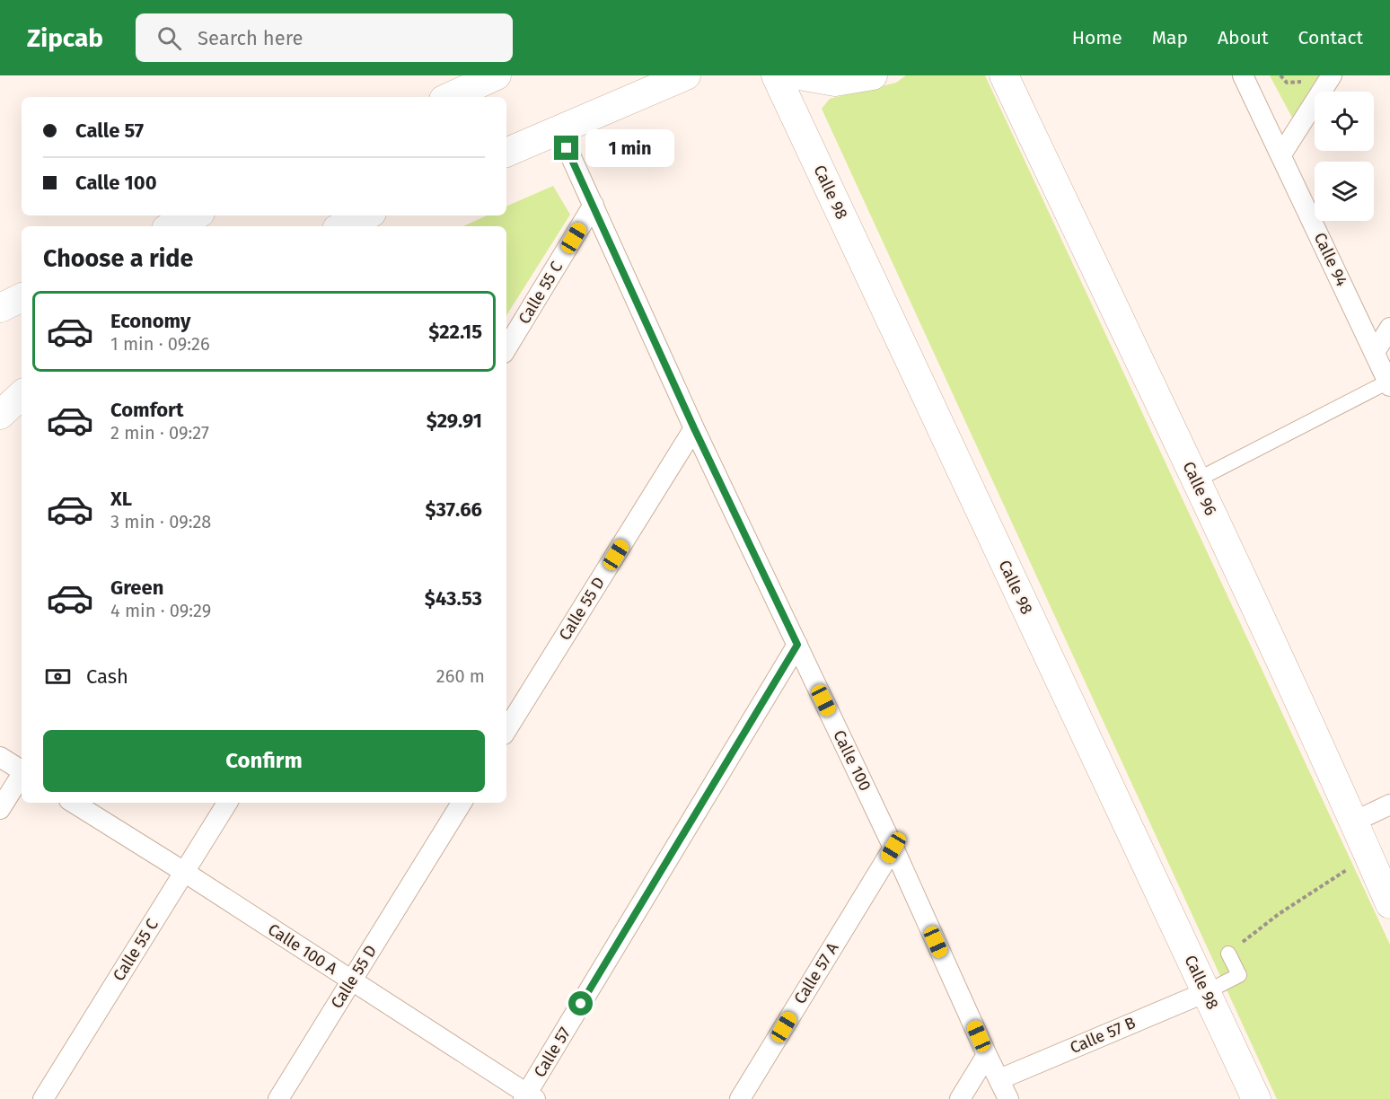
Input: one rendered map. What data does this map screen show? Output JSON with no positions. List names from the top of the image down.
{
  "streets": {
    "main road": ["Calle 98", "Calle 96"],
    "street": [
      "Calle 94",
      "Calle 55 C",
      "Calle 55 D",
      "Calle 100",
      "Calle 100 A",
      "Calle 57 A",
      "Calle 57 B",
      "Calle 57"
    ]
  },
  "crossings": [
    ["Calle 98", "Calle 57 B"],
    ["Calle 55 C", "Calle 100"],
    ["Calle 55 C", "Calle 100 A"],
    ["Calle 55 D", "Calle 100"],
    ["Calle 55 D", "Calle 100 A"],
    ["Calle 100", "Calle 57 A"],
    ["Calle 100", "Calle 57 B"],
    ["Calle 100", "Calle 57"],
    ["Calle 100 A", "Calle 57"]
  ],
  "page": {
    "header": "Zipcab",
    "search": "Search here",
    "nav": [
      "Home",
      "Map",
      "About",
      "Contact"
    ],
    "banner": ["Calle 57", "Calle 100"],
    "bubble": "1 min",
    "heading": "Choose a ride",
    "list": [
      {
        "name": "Economy",
        "note": "1 min · 09:26",
        "value": "$22.15"
      },
      {
        "name": "Comfort",
        "note": "2 min · 09:27",
        "value": "$29.91"
      },
      {
        "name": "XL",
        "note": "3 min · 09:28",
        "value": "$37.66"
      },
      {
        "name": "Green",
        "note": "4 min · 09:29",
        "value": "$43.53"
      }
    ],
    "pay": ["Cash", "260 m"],
    "buttons": "Confirm"
  }
}
